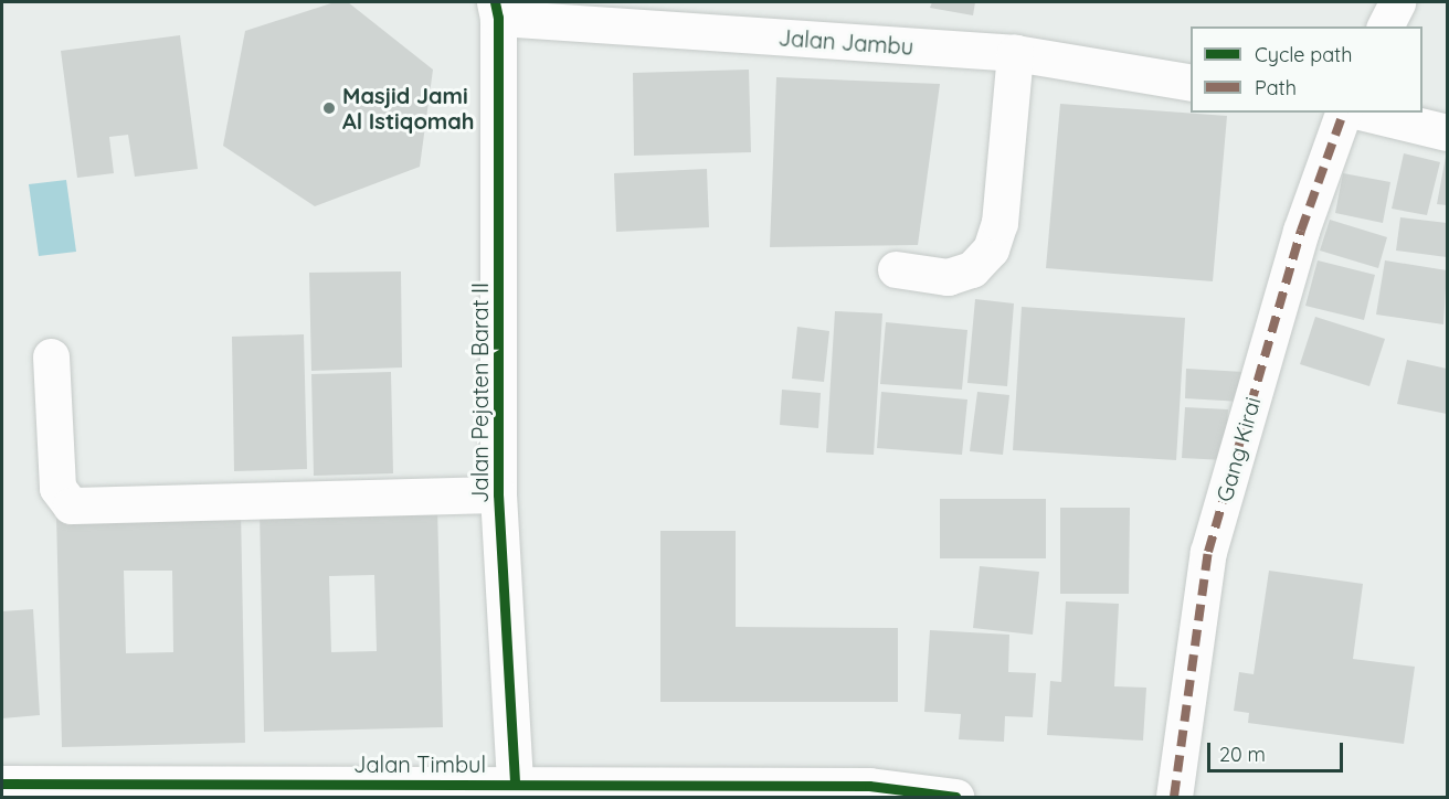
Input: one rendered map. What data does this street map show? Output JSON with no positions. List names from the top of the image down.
{
  "streets": {
    "street": [
      "Jalan Jambu",
      "Jalan Pejaten Barat II",
      "Gang Kirai",
      "Jalan Timbul"
    ]
  },
  "crossings": [
    ["Jalan Jambu", "Jalan Pejaten Barat II"],
    ["Jalan Pejaten Barat II", "Jalan Timbul"]
  ],
  "places": ["Masjid Jami Al Istiqomah"],
  "legend": ["Cycle path", "Path"],
  "scale_bar": "20 m"
}
